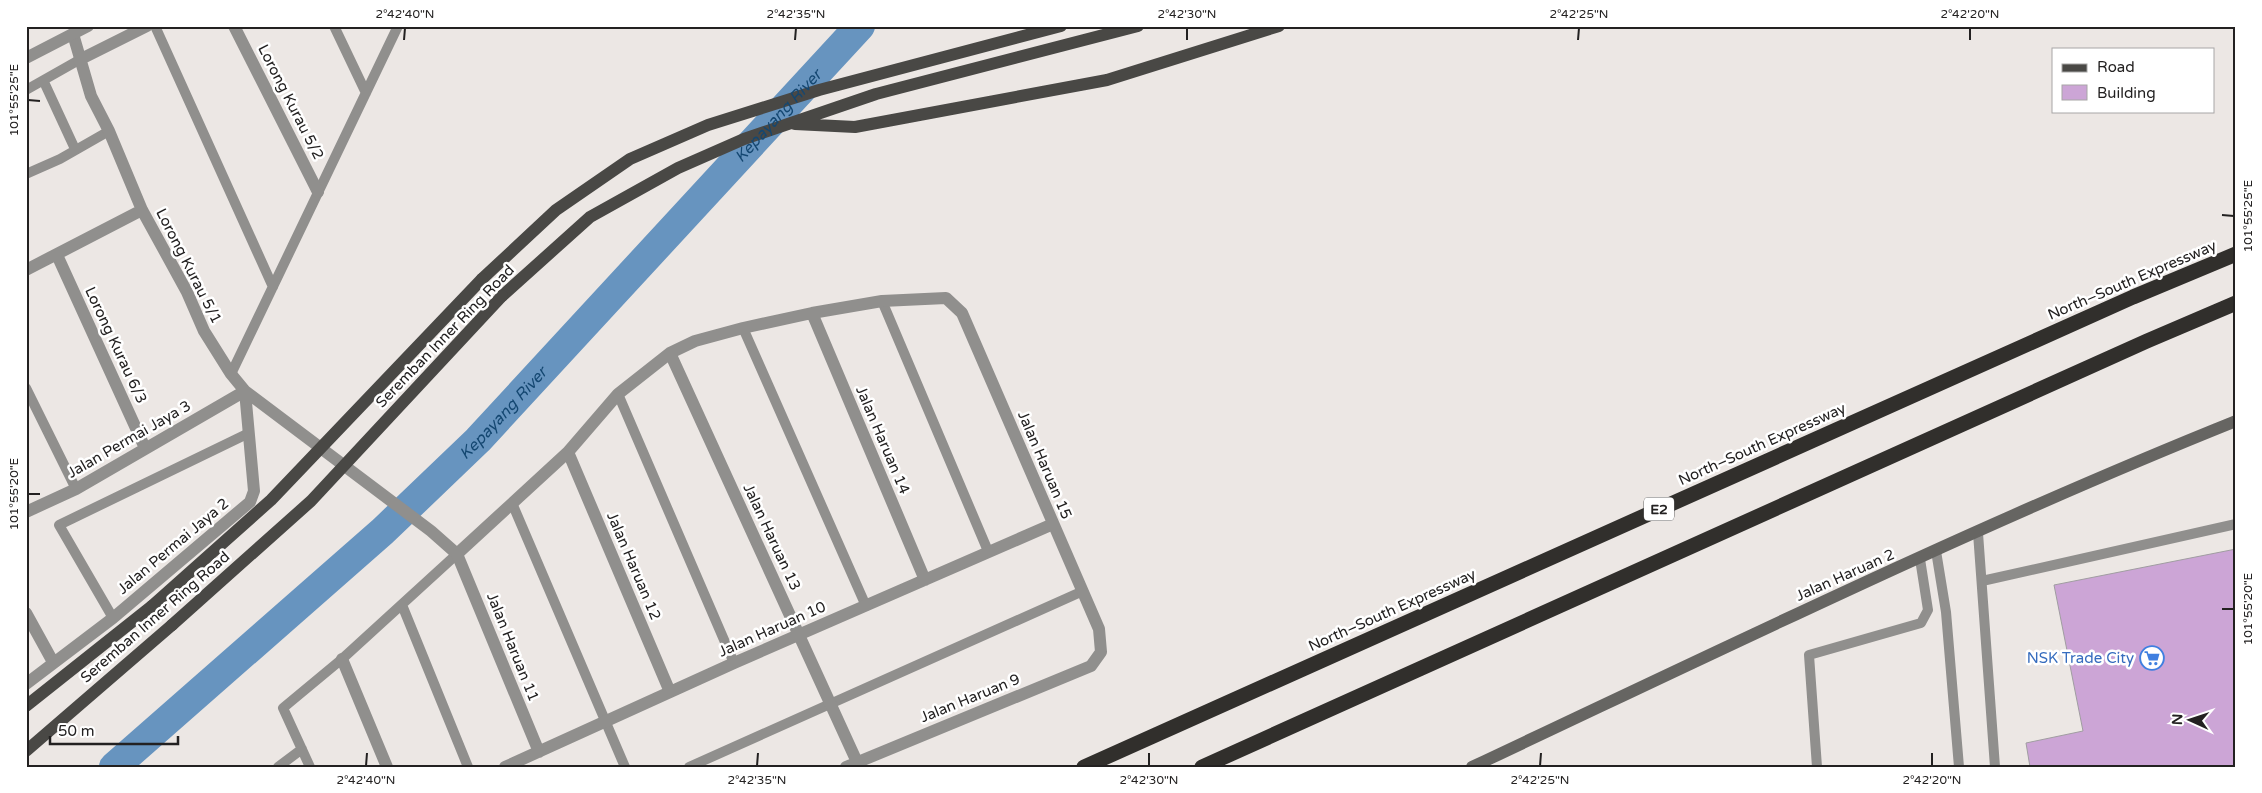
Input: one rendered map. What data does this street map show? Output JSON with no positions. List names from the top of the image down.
{
  "streets": {
    "highway": ["North–South Expressway", "E2"],
    "main road": ["Seremban Inner Ring Road", "Jalan Haruan 2"],
    "street": [
      "Lorong Kurau 5/2",
      "Lorong Kurau 5/1",
      "Lorong Kurau 6/3",
      "Jalan Permai Jaya 3",
      "Jalan Haruan 14",
      "Jalan Haruan 15",
      "Jalan Haruan 13",
      "Jalan Permai Jaya 2",
      "Jalan Haruan 12",
      "Jalan Haruan 10",
      "Jalan Haruan 11",
      "Jalan Haruan 9"
    ]
  },
  "crossings": [
    ["Lorong Kurau 5/1", "Jalan Permai Jaya 3"],
    ["Lorong Kurau 5/1", "Jalan Permai Jaya 2"],
    ["Lorong Kurau 5/1", "Jalan Haruan 11"],
    ["Lorong Kurau 6/3", "Jalan Permai Jaya 3"],
    ["Jalan Permai Jaya 3", "Jalan Permai Jaya 2"],
    ["Jalan Haruan 14", "Jalan Haruan 10"],
    ["Jalan Haruan 15", "Jalan Haruan 10"],
    ["Jalan Haruan 15", "Jalan Haruan 9"],
    ["Jalan Haruan 13", "Jalan Haruan 10"],
    ["Jalan Haruan 13", "Jalan Haruan 9"],
    ["Jalan Haruan 12", "Jalan Haruan 10"],
    ["Jalan Haruan 10", "Jalan Haruan 11"]
  ],
  "water": ["Kepayang River"],
  "places": {
    "supermarket": ["NSK Trade City"]
  },
  "legend": ["Road", "Building"],
  "scale_bar": "50 m",
  "north": "left",
  "coordinates": [
    "2°42'40\"N",
    "2°42'35\"N",
    "2°42'30\"N",
    "2°42'25\"N",
    "2°42'20\"N",
    "101°55'25\"E",
    "101°55'20\"E"
  ]
}
